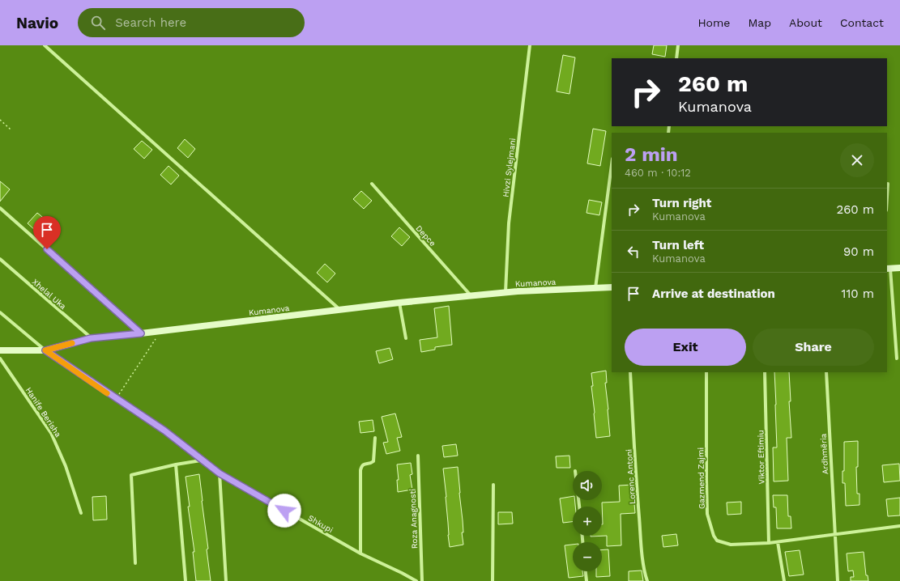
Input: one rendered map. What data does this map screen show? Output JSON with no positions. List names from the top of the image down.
{
  "streets": {
    "main road": ["Kumanova"],
    "street": [
      "Hivzi Sylejmani",
      "Depce",
      "Xhelal Uka",
      "Hanife Berisha",
      "Ardhmëria",
      "Viktor Eftimiu",
      "Lorenc Antoni",
      "Gazmend Zajmi",
      "Roza Anagnosti",
      "Shkupi"
    ]
  },
  "crossings": [
    ["Hivzi Sylejmani", "Kumanova"],
    ["Depce", "Kumanova"],
    ["Kumanova", "Xhelal Uka"],
    ["Kumanova", "Shkupi"],
    ["Ardhmëria", "Gazmend Zajmi"],
    ["Viktor Eftimiu", "Gazmend Zajmi"]
  ],
  "page": {
    "header": "Navio",
    "search": "Search here",
    "nav": [
      "Home",
      "Map",
      "About",
      "Contact"
    ],
    "turn": ["260 m", "Kumanova"],
    "heading": ["2 min", "460 m · 10:12"],
    "list": [
      {
        "name": "Turn right",
        "note": "Kumanova",
        "value": "260 m"
      },
      {
        "name": "Turn left",
        "note": "Kumanova",
        "value": "90 m"
      },
      {
        "name": "Arrive at destination",
        "value": "110 m"
      }
    ],
    "buttons": ["Exit", "Share"],
    "map_buttons": ["+", "−"]
  }
}
